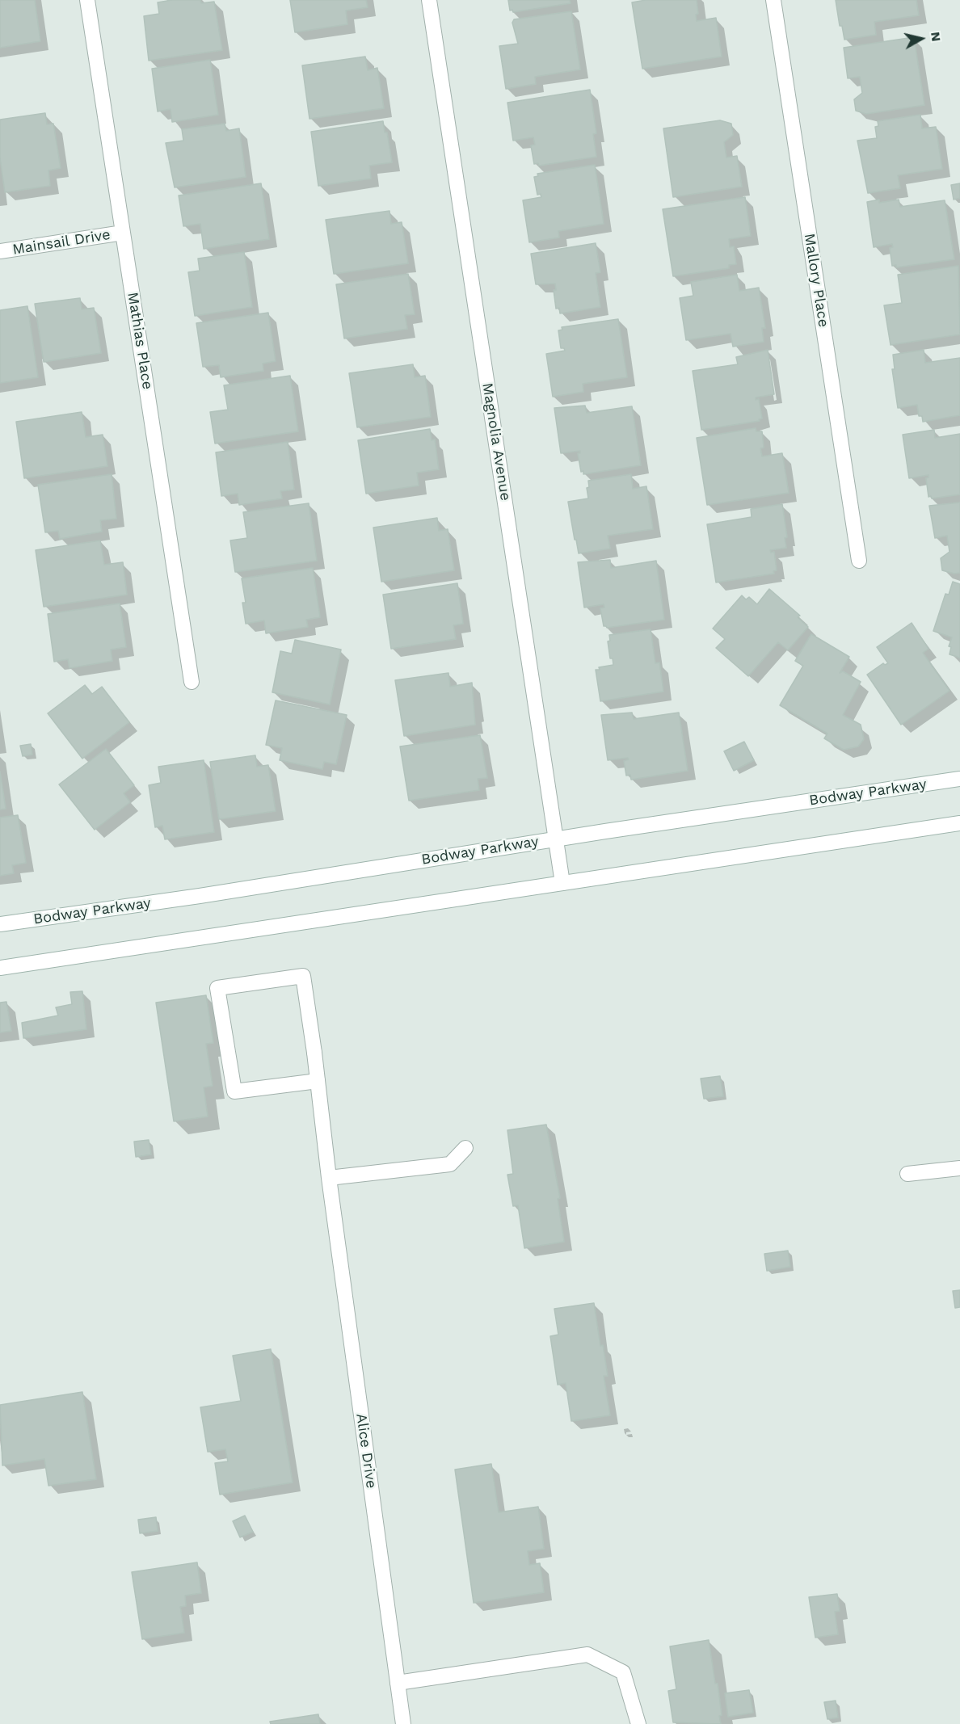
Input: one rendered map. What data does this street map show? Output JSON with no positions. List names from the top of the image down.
{
  "streets": {
    "street": [
      "Mainsail Drive",
      "Mallory Place",
      "Mathias Place",
      "Magnolia Avenue",
      "Bodway Parkway",
      "Alice Drive"
    ]
  },
  "crossings": [
    ["Mainsail Drive", "Mathias Place"],
    ["Magnolia Avenue", "Bodway Parkway"]
  ],
  "north": "right"
}
